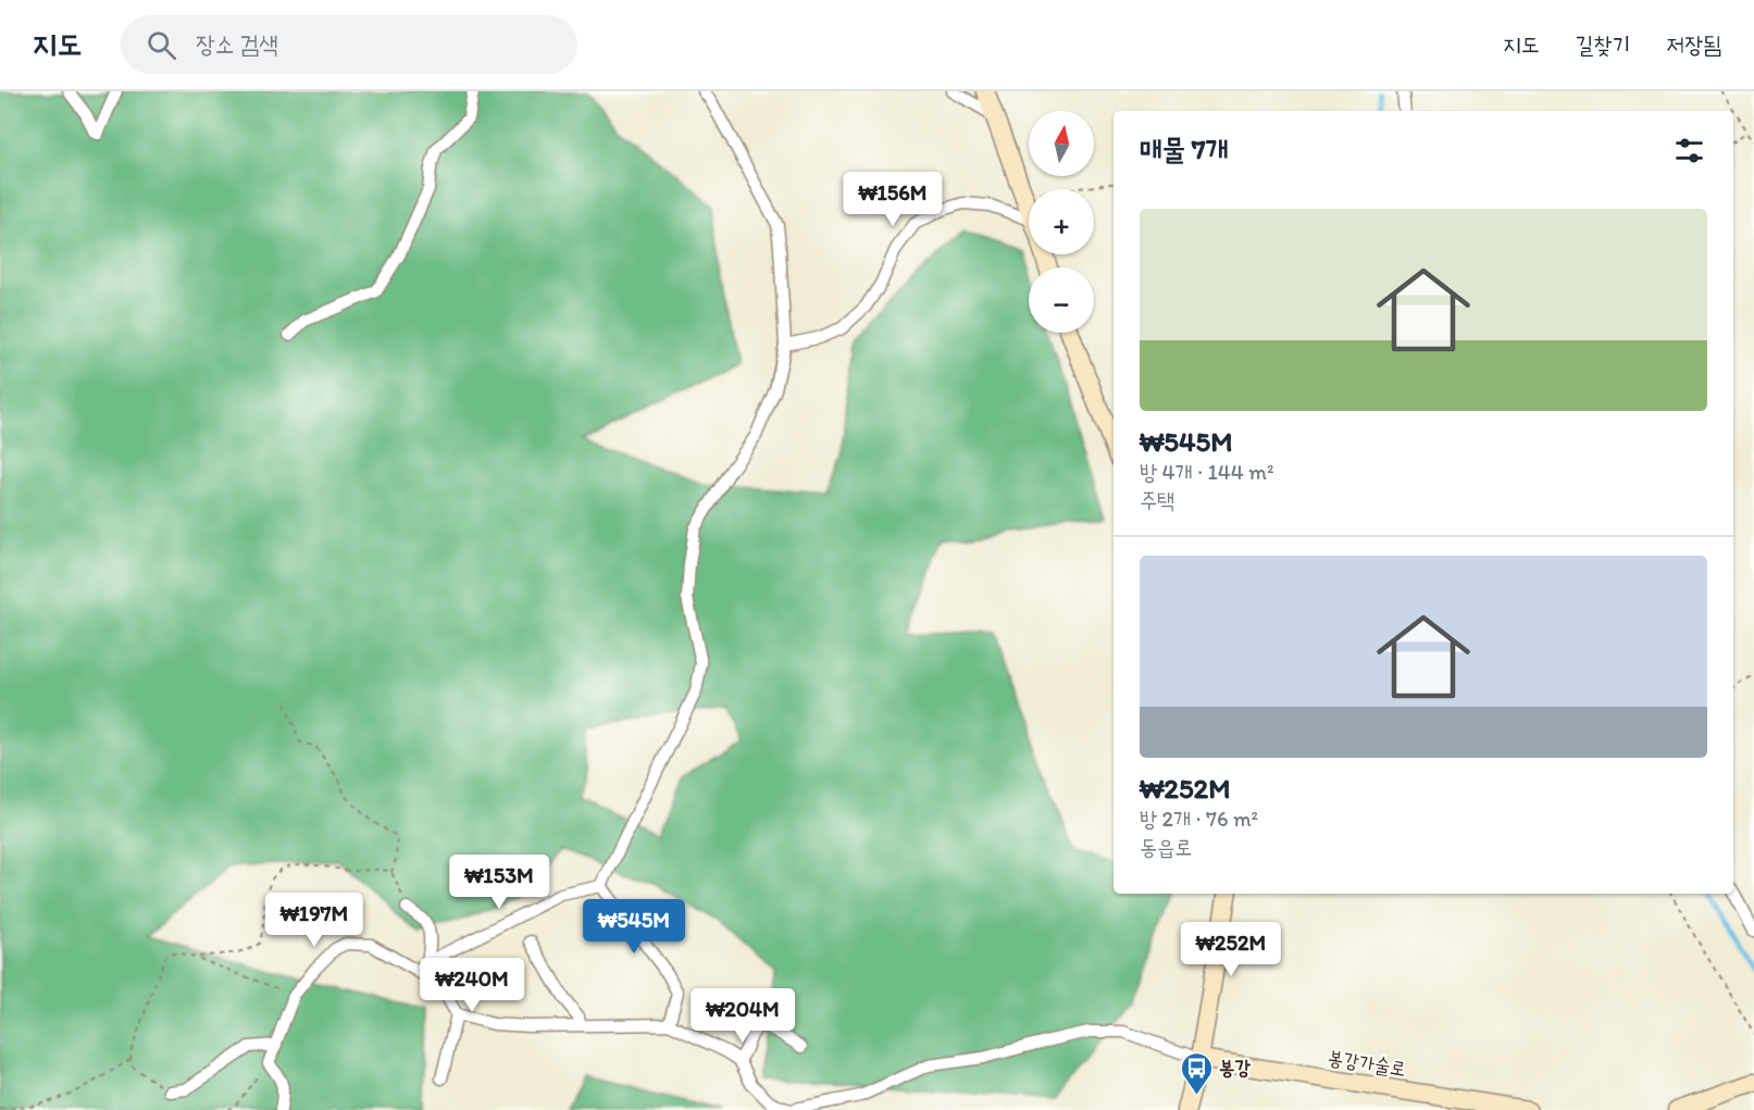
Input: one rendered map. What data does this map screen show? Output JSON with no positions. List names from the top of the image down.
{
  "streets": {
    "main road": ["봉강가술로"]
  },
  "places": {
    "bus stop": ["봉강"]
  },
  "north": "top",
  "page": {
    "header": "지도",
    "search": "장소 검색",
    "nav": ["지도", "길찾기", "저장됨"],
    "map_buttons": ["+", "−"],
    "heading": "매물 7개",
    "price": [
      "₩156M",
      "₩153M",
      "₩197M",
      "₩545M",
      "₩252M",
      "₩240M",
      "₩204M"
    ],
    "list": [
      {
        "name": "₩545M",
        "note": "방 4개 · 144 m² · 주택"
      },
      {
        "name": "₩252M",
        "note": "방 2개 · 76 m² · 동읍로"
      }
    ]
  }
}
